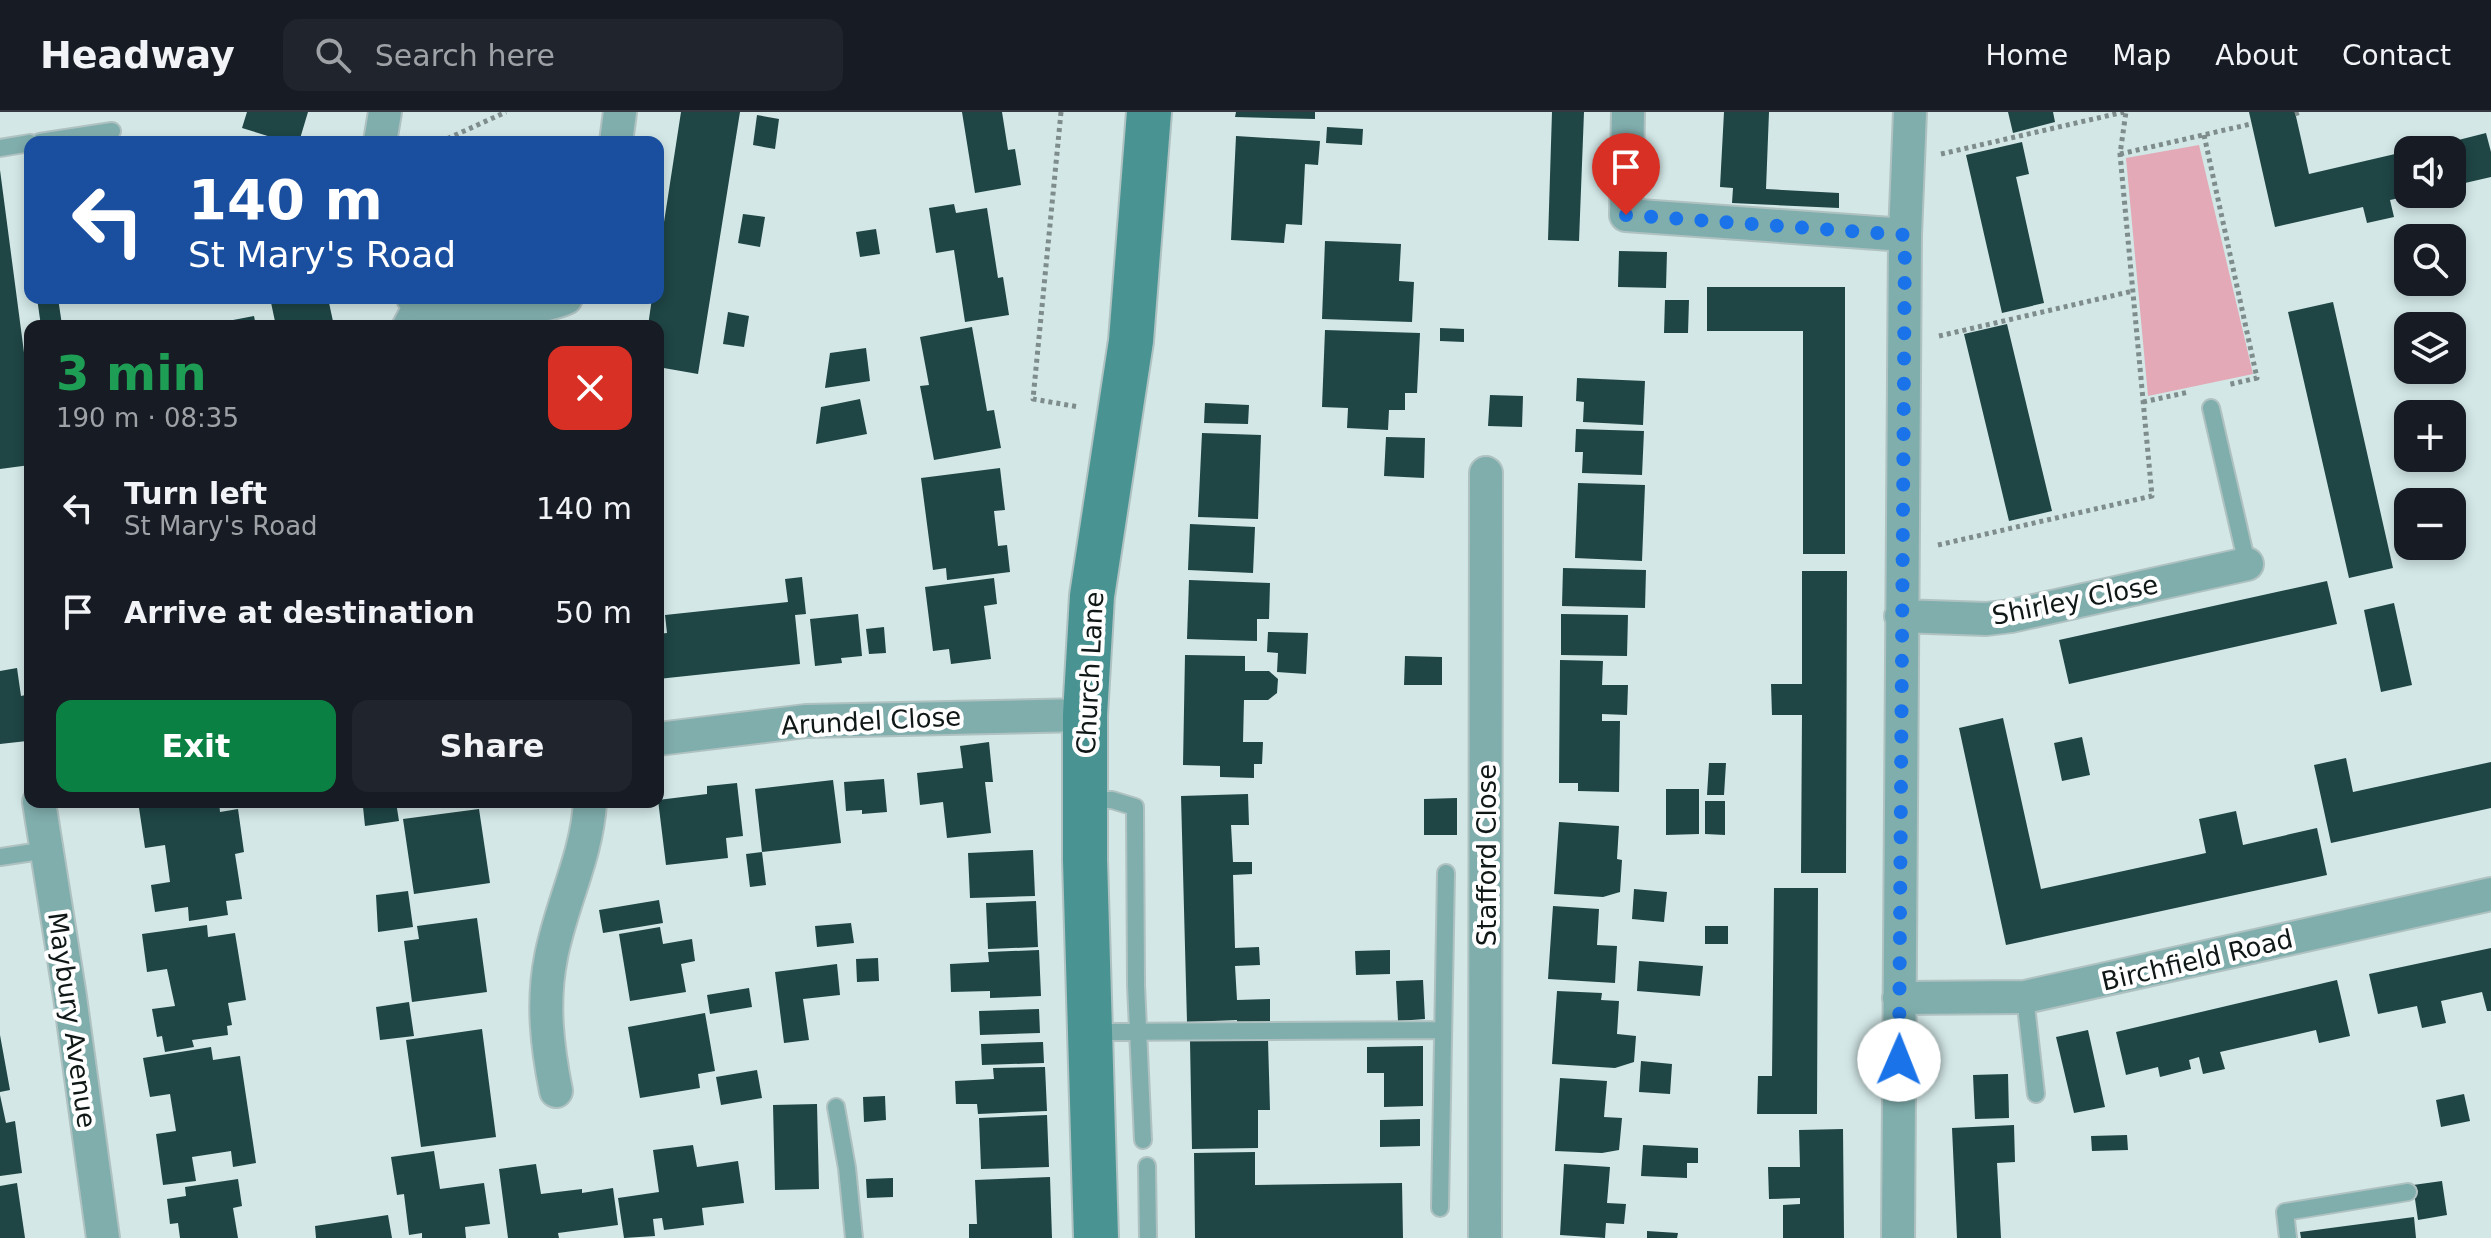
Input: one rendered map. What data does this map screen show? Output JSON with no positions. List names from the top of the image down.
{
  "streets": {
    "street": [
      "Shirley Close",
      "Church Lane",
      "Arundel Close",
      "Stafford Close",
      "Birchfield Road",
      "Maybury Avenue"
    ]
  },
  "crossings": [
    ["Church Lane", "Arundel Close"]
  ],
  "page": {
    "header": "Headway",
    "search": "Search here",
    "nav": [
      "Home",
      "Map",
      "About",
      "Contact"
    ],
    "map_buttons": ["+", "−"],
    "turn": ["140 m", "St Mary's Road"],
    "heading": ["3 min", "190 m · 08:35"],
    "list": [
      {
        "name": "Turn left",
        "note": "St Mary's Road",
        "value": "140 m"
      },
      {
        "name": "Arrive at destination",
        "value": "50 m"
      }
    ],
    "buttons": ["Exit", "Share"]
  }
}
